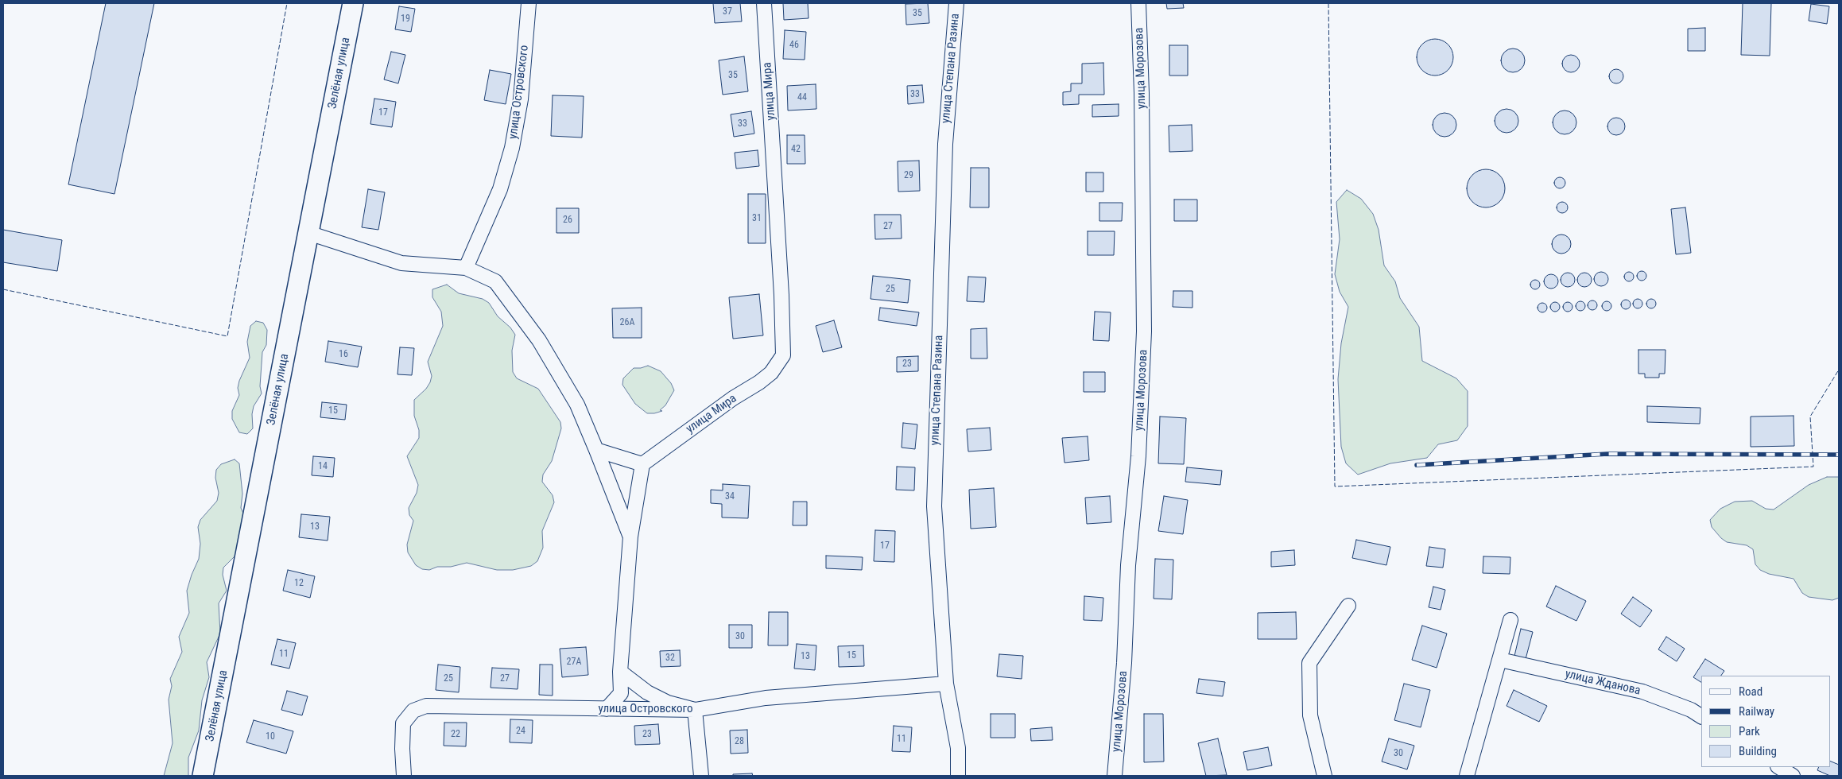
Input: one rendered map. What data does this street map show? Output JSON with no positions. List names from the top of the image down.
{
  "streets": {
    "street": [
      "улица Степана Разина",
      "улица Морозова",
      "Зелёная улица",
      "улица Мира",
      "улица Островского",
      "улица Жданова"
    ]
  },
  "crossings": [
    ["улица Степана Разина", "улица Островского"]
  ],
  "house_numbers": [
    "37",
    "35",
    "19",
    "46",
    "35",
    "33",
    "44",
    "17",
    "33",
    "42",
    "29",
    "31",
    "26",
    "27",
    "25",
    "26А",
    "16",
    "23",
    "15",
    "14",
    "34",
    "13",
    "17",
    "12",
    "30",
    "11",
    "15",
    "13",
    "32",
    "27А",
    "25",
    "27",
    "24",
    "22",
    "23",
    "10",
    "11",
    "28",
    "30"
  ],
  "legend": [
    "Road",
    "Railway",
    "Park",
    "Building"
  ]
}
